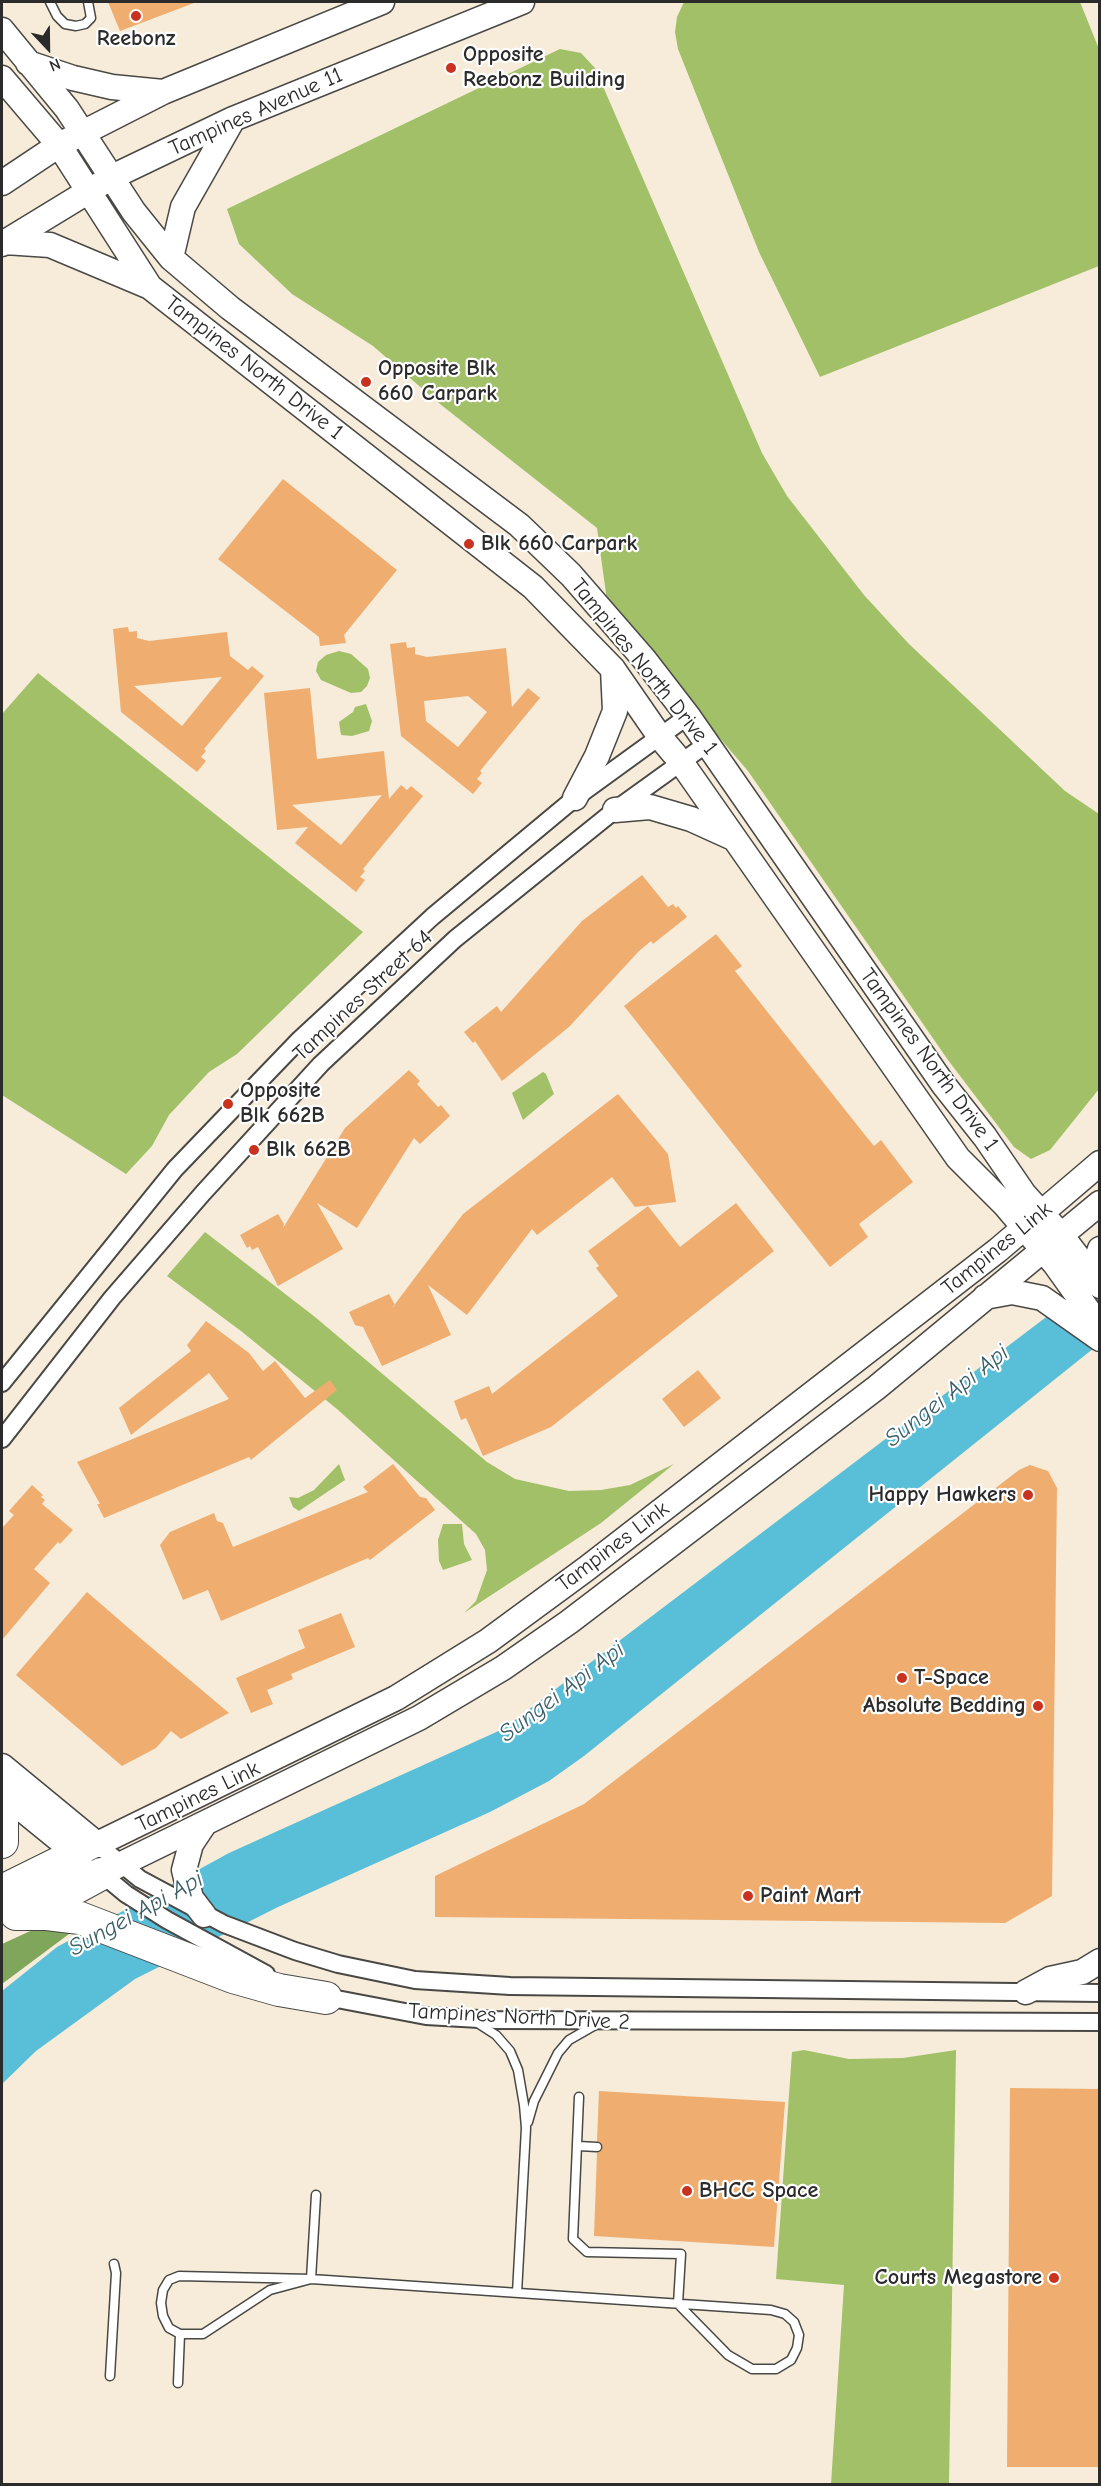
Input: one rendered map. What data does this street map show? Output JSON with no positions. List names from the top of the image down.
{
  "streets": {
    "street": [
      "Tampines Avenue 11",
      "Tampines North Drive 1",
      "Tampines Street 64",
      "Tampines Link",
      "Tampines North Drive 2"
    ]
  },
  "crossings": [
    ["Tampines Avenue 11", "Tampines North Drive 1"],
    ["Tampines North Drive 1", "Tampines Street 64"],
    ["Tampines North Drive 1", "Tampines Link"],
    ["Tampines Link", "Tampines North Drive 2"]
  ],
  "water": ["Sungei Api Api"],
  "places": [
    "Reebonz",
    "Opposite Reebonz Building",
    "Opposite Blk 660 Carpark",
    "Blk 660 Carpark",
    "Opposite Blk 662B",
    "Blk 662B",
    "Happy Hawkers",
    "T-Space",
    "Absolute Bedding",
    "Paint Mart",
    "BHCC Space",
    "Courts Megastore"
  ],
  "north": "bottom"
}
